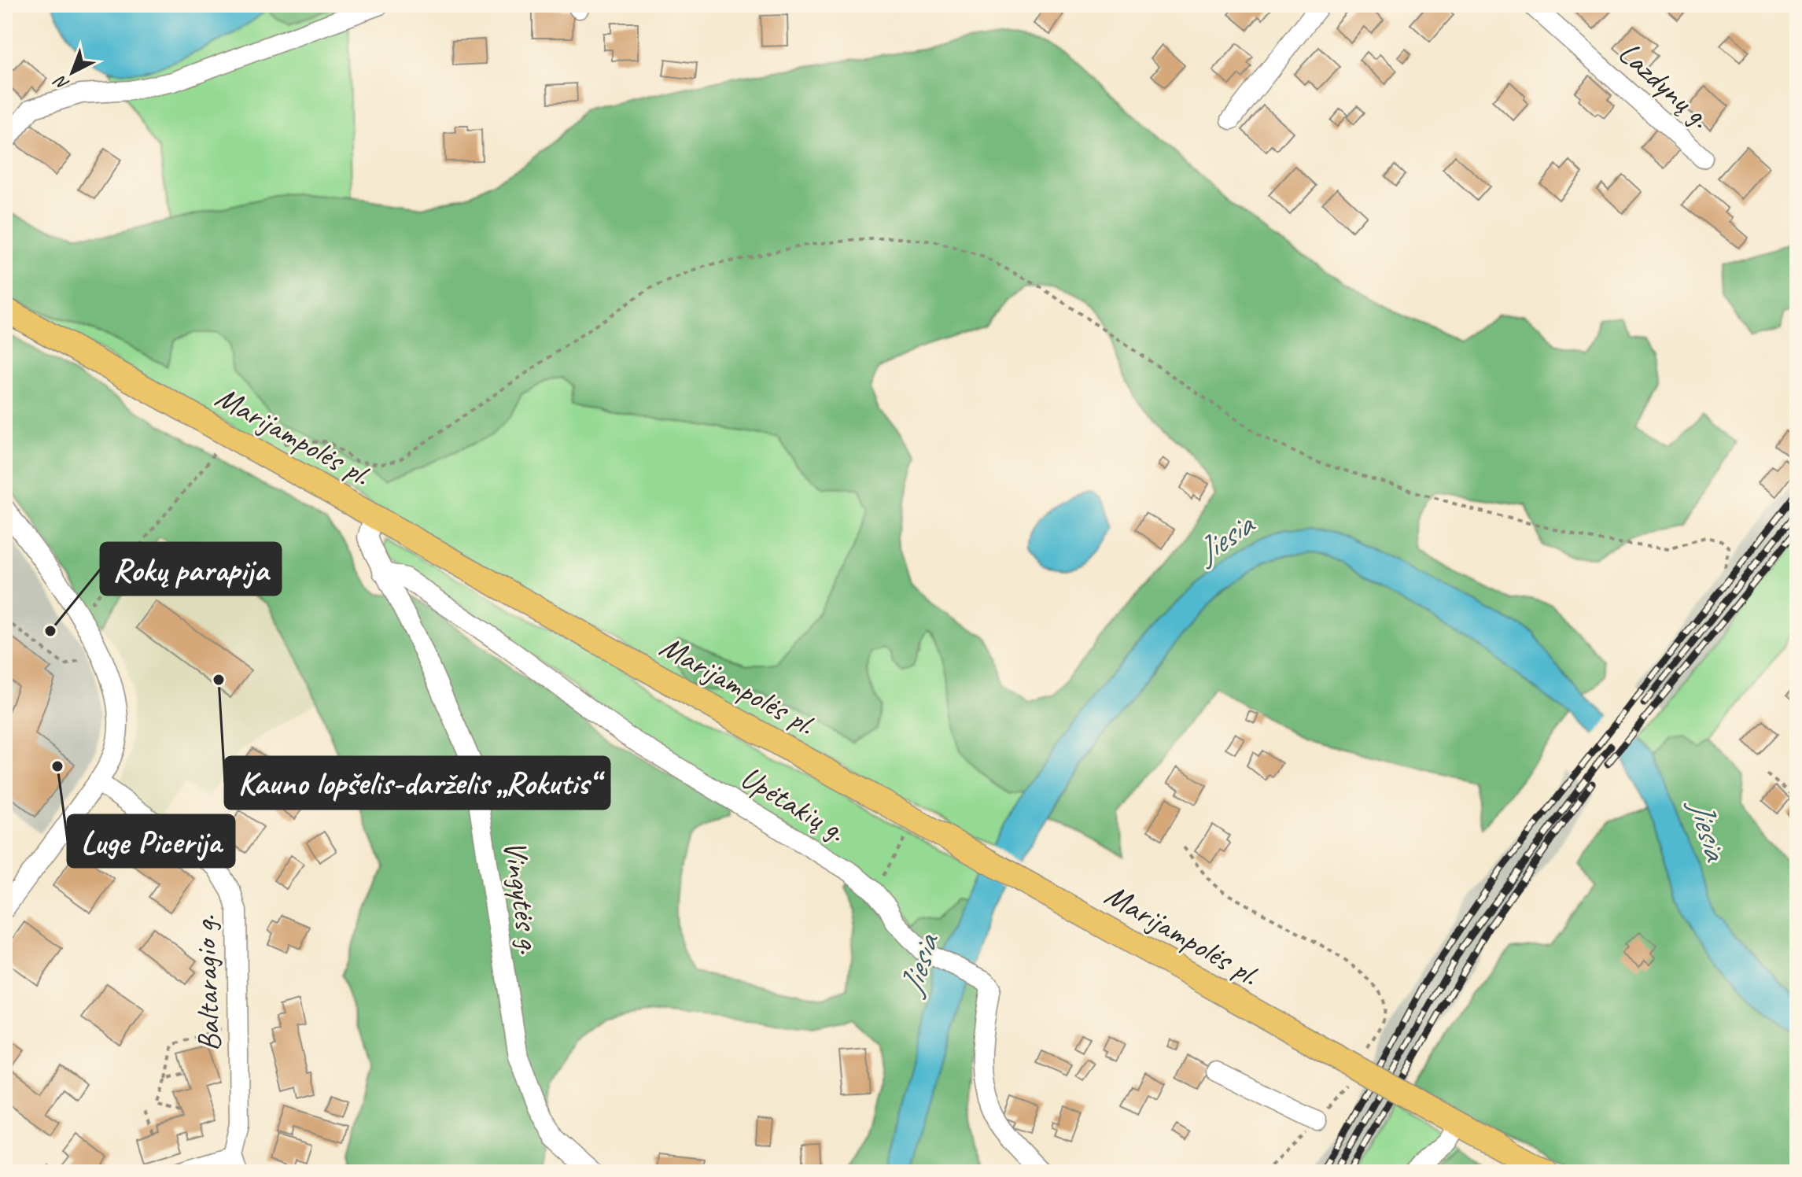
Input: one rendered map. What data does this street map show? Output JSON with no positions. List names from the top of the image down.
{
  "streets": {
    "main road": ["Marijampolės pl."],
    "street": [
      "Lazdynų g.",
      "Upėtakių g.",
      "Vingytės g.",
      "Baltaragio g."
    ]
  },
  "crossings": [
    ["Marijampolės pl.", "Vingytės g."],
    ["Upėtakių g.", "Vingytės g."]
  ],
  "water": ["Jiesia"],
  "places": ["Rokų parapija", "Kauno lopšelis-darželis „Rokutis“", "Luge Picerija"],
  "north": "bottom left"
}
